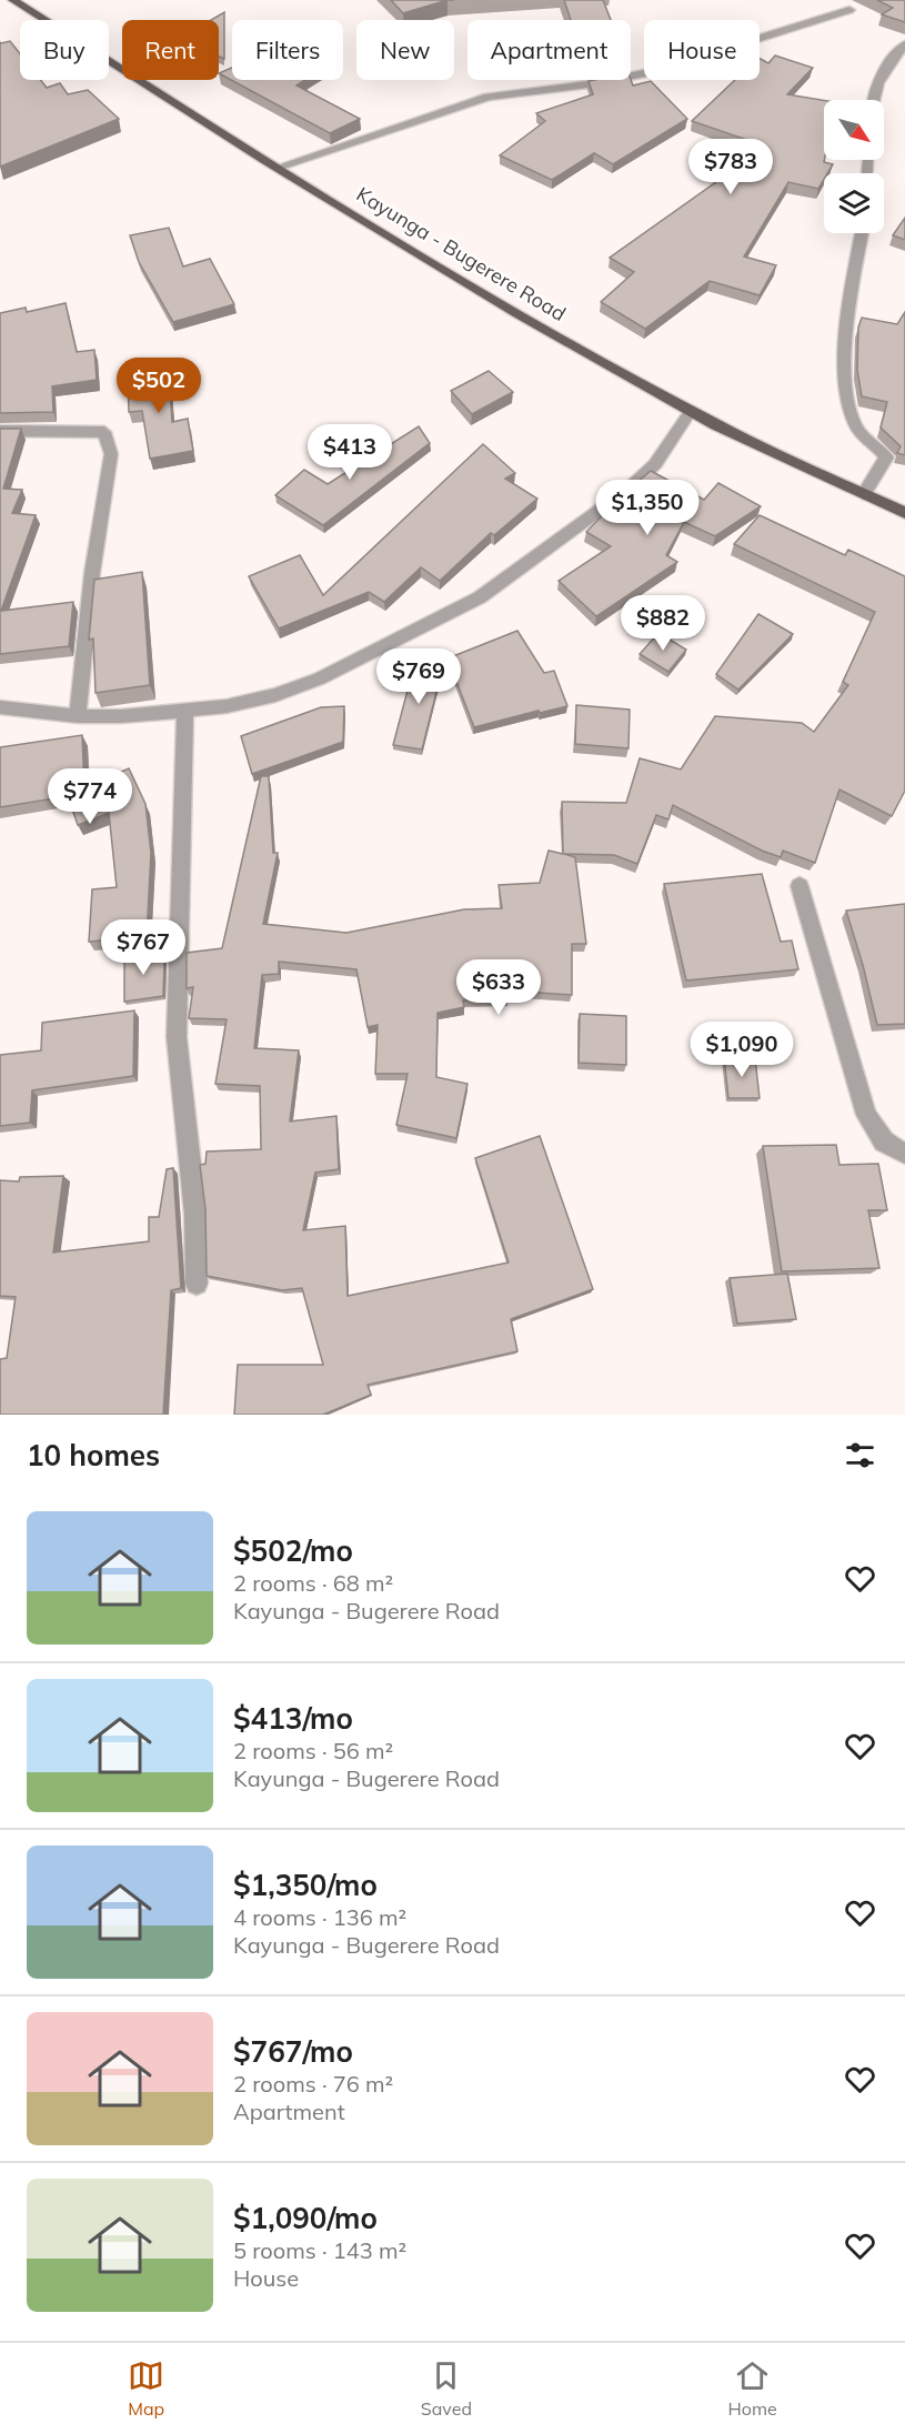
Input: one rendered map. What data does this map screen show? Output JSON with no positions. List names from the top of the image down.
{
  "streets": {
    "main road": ["Kayunga - Bugerere Road"]
  },
  "north": "bottom right",
  "page": {
    "chip": [
      "Buy",
      "Rent",
      "Filters",
      "New",
      "Apartment",
      "House"
    ],
    "price": [
      "$783",
      "$502",
      "$413",
      "$1,350",
      "$882",
      "$769",
      "$774",
      "$767",
      "$633",
      "$1,090"
    ],
    "heading": "10 homes",
    "list": [
      {
        "name": "$502/mo",
        "note": "2 rooms · 68 m² · Kayunga - Bugerere Road"
      },
      {
        "name": "$413/mo",
        "note": "2 rooms · 56 m² · Kayunga - Bugerere Road"
      },
      {
        "name": "$1,350/mo",
        "note": "4 rooms · 136 m² · Kayunga - Bugerere Road"
      },
      {
        "name": "$767/mo",
        "note": "2 rooms · 76 m² · Apartment"
      },
      {
        "name": "$1,090/mo",
        "note": "5 rooms · 143 m² · House"
      }
    ],
    "tabs": ["Map", "Saved", "Home"]
  }
}
